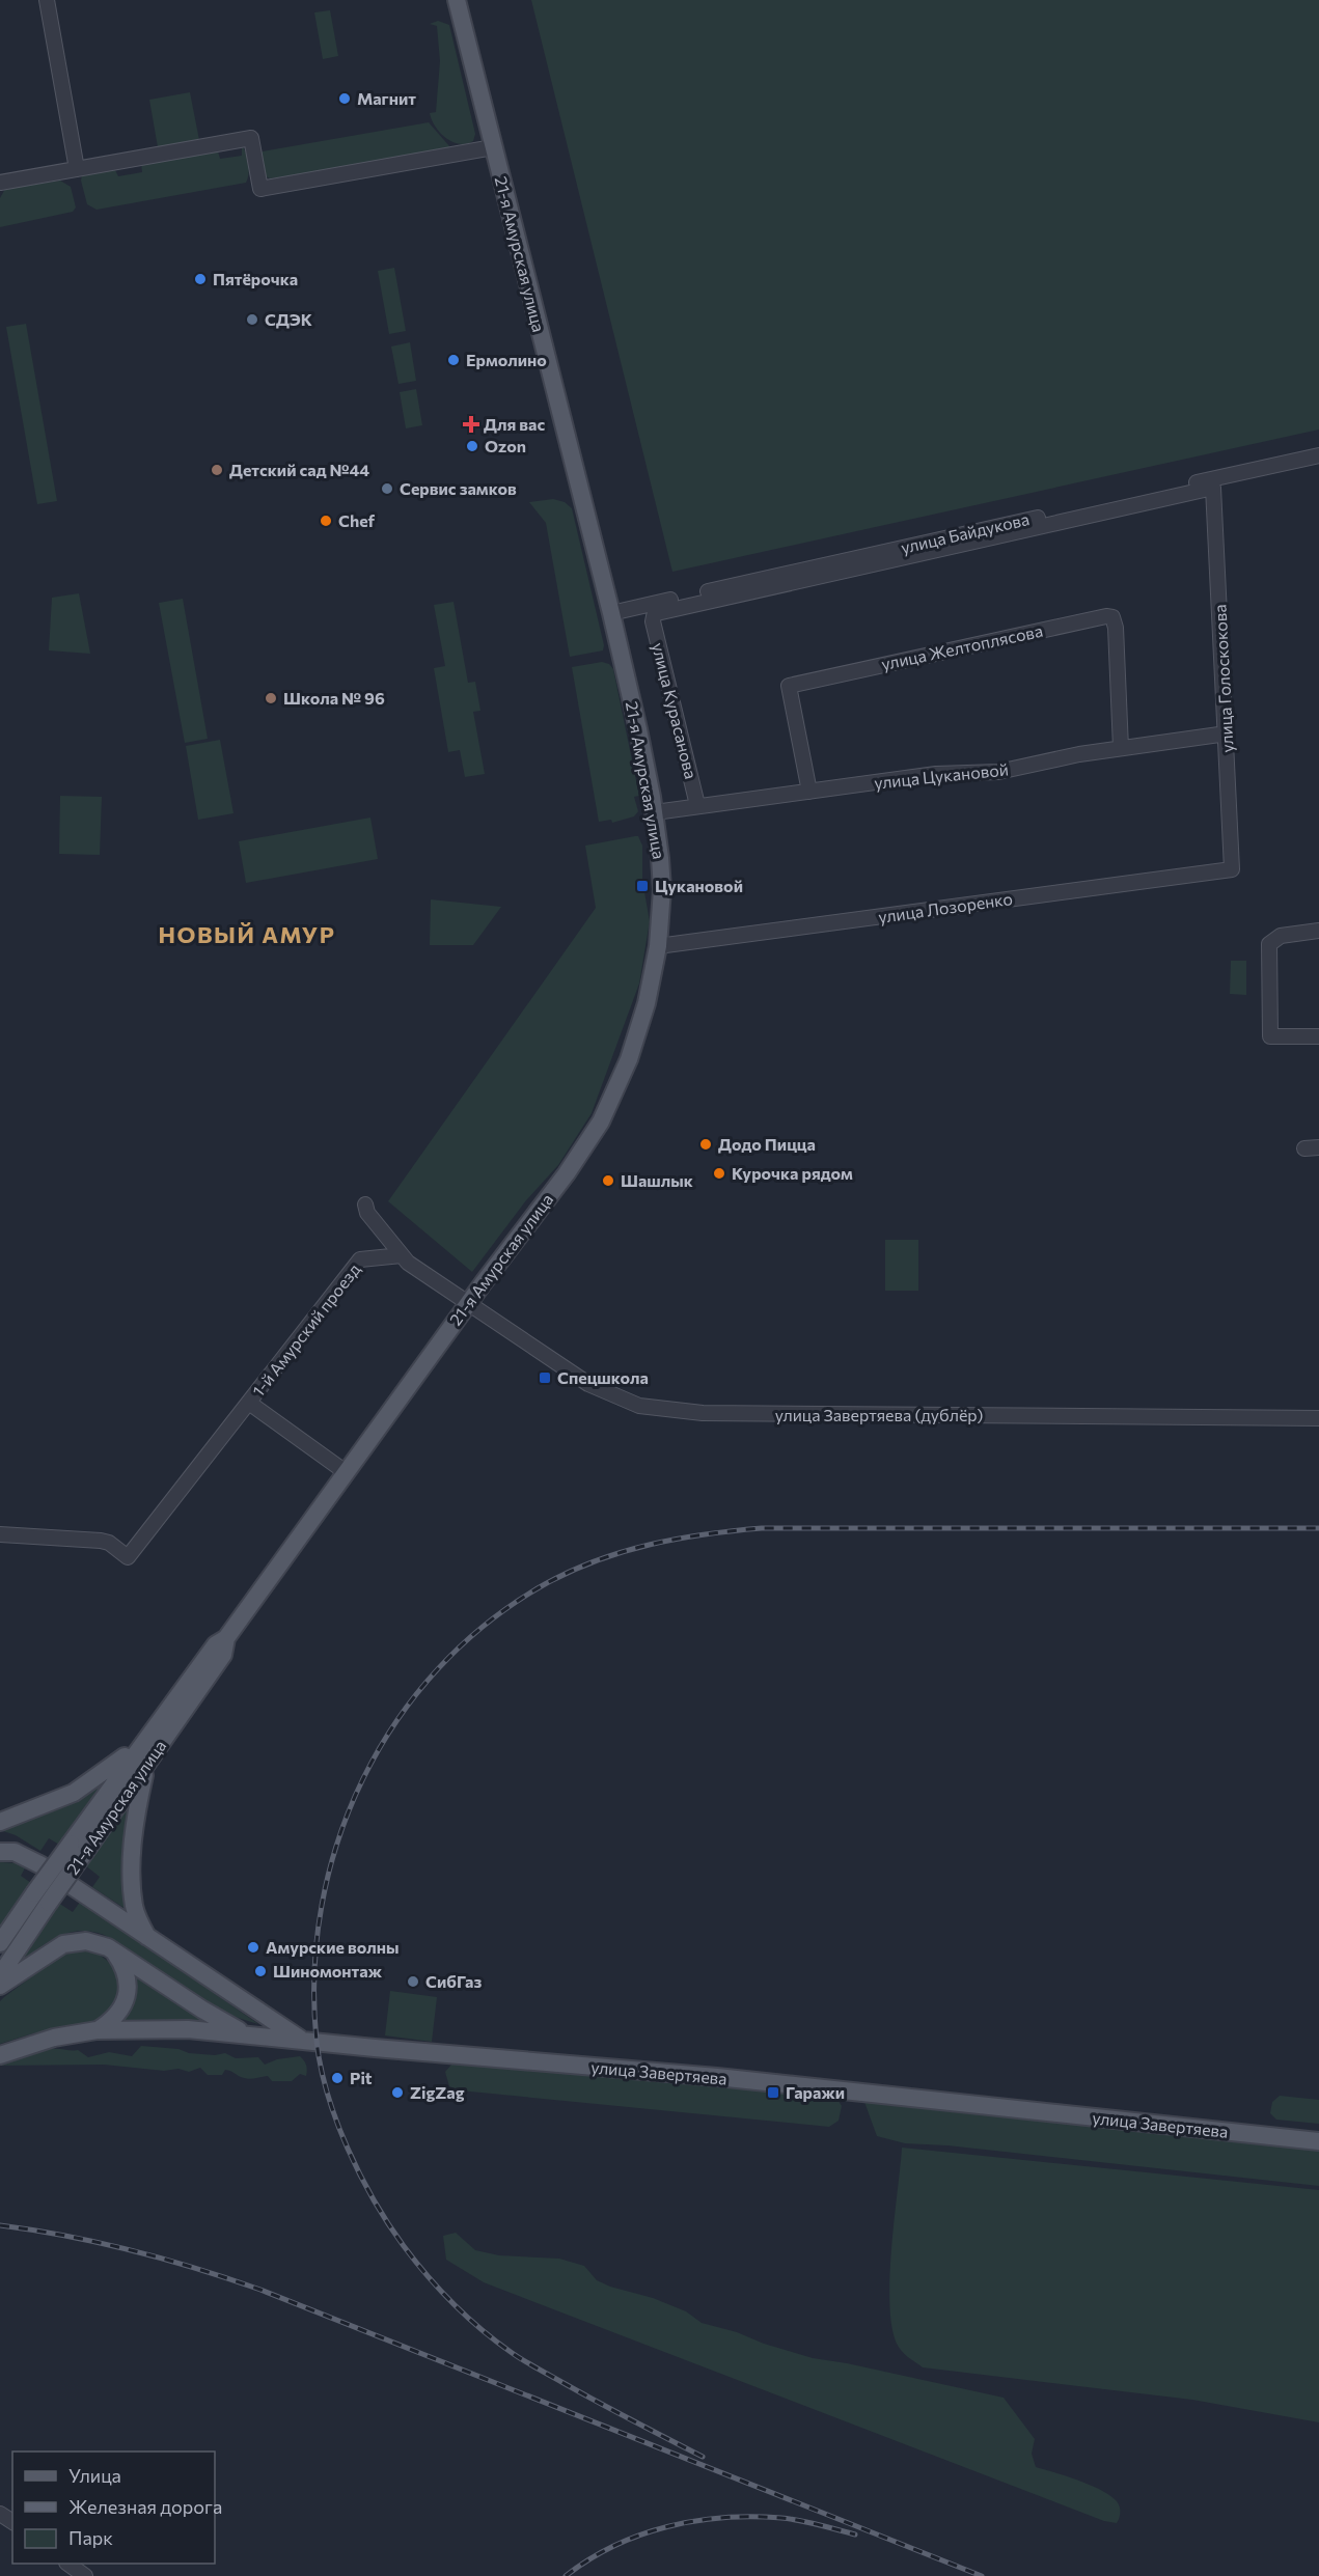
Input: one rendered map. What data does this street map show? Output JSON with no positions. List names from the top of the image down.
{
  "streets": {
    "main road": ["21-я Амурская улица", "улица Завертяева"],
    "street": [
      "улица Байдукова",
      "улица Желтоплясова",
      "улица Голоскокова",
      "улица Курасанова",
      "улица Цукановой",
      "улица Лозоренко",
      "1-й Амурский проезд",
      "улица Завертяева (дублёр)"
    ]
  },
  "crossings": [
    ["21-я Амурская улица", "улица Байдукова"],
    ["21-я Амурская улица", "улица Цукановой"],
    ["21-я Амурская улица", "улица Лозоренко"],
    ["21-я Амурская улица", "1-й Амурский проезд"],
    ["21-я Амурская улица", "улица Завертяева (дублёр)"],
    ["улица Байдукова", "улица Голоскокова"],
    ["улица Байдукова", "улица Курасанова"],
    ["улица Желтоплясова", "улица Цукановой"],
    ["улица Голоскокова", "улица Цукановой"],
    ["улица Голоскокова", "улица Лозоренко"],
    ["улица Курасанова", "улица Цукановой"],
    ["1-й Амурский проезд", "улица Завертяева (дублёр)"]
  ],
  "districts": ["НОВЫЙ АМУР"],
  "places": {
    "other": [
      "Магнит",
      "Пятёрочка",
      "СДЭК",
      "Ермолино",
      "Ozon",
      "Детский сад №44",
      "Сервис замков",
      "Chef",
      "Школа № 96",
      "Додо Пицца",
      "Курочка рядом",
      "Шашлык",
      "Амурские волны",
      "Шиномонтаж",
      "СибГаз",
      "Pit",
      "ZigZag"
    ],
    "health": ["Для вас"],
    "transit": ["Цукановой", "Спецшкола", "Гаражи"]
  },
  "legend": ["Улица", "Железная дорога", "Парк"]
}
